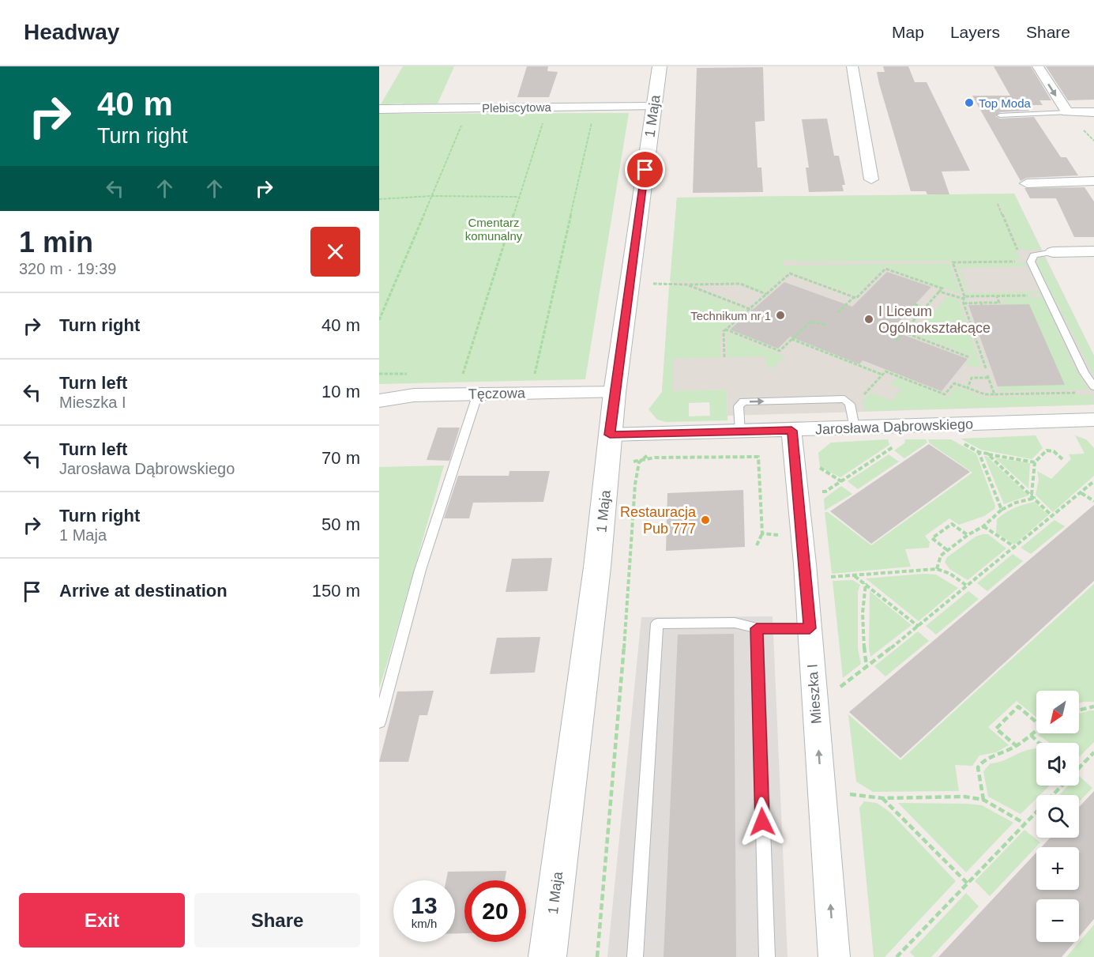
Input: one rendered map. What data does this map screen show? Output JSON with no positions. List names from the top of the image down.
{
  "streets": {
    "street": [
      "Plebiscytowa",
      "1 Maja",
      "Tęczowa",
      "Jarosława Dąbrowskiego",
      "Mieszka I"
    ]
  },
  "crossings": [
    ["Plebiscytowa", "1 Maja"],
    ["1 Maja", "Tęczowa"],
    ["1 Maja", "Jarosława Dąbrowskiego"],
    ["Jarosława Dąbrowskiego", "Mieszka I"]
  ],
  "one_way": ["Mieszka I"],
  "parks": ["Cmentarz komunalny"],
  "places": [
    "Top Moda",
    "Technikum nr 1",
    "I Liceum Ogólnokształcące",
    "Restauracja Pub 777"
  ],
  "north": "bottom left",
  "page": {
    "header": "Headway",
    "nav": ["Map", "Layers", "Share"],
    "turn": ["40 m", "Turn right"],
    "heading": ["1 min", "320 m · 19:39"],
    "list": [
      {
        "name": "Turn right",
        "value": "40 m"
      },
      {
        "name": "Turn left",
        "note": "Mieszka I",
        "value": "10 m"
      },
      {
        "name": "Turn left",
        "note": "Jarosława Dąbrowskiego",
        "value": "70 m"
      },
      {
        "name": "Turn right",
        "note": "1 Maja",
        "value": "50 m"
      },
      {
        "name": "Arrive at destination",
        "value": "150 m"
      }
    ],
    "map_buttons": ["+", "−"],
    "speed": "13 km/h",
    "limit": "20",
    "buttons": ["Exit", "Share"]
  }
}
